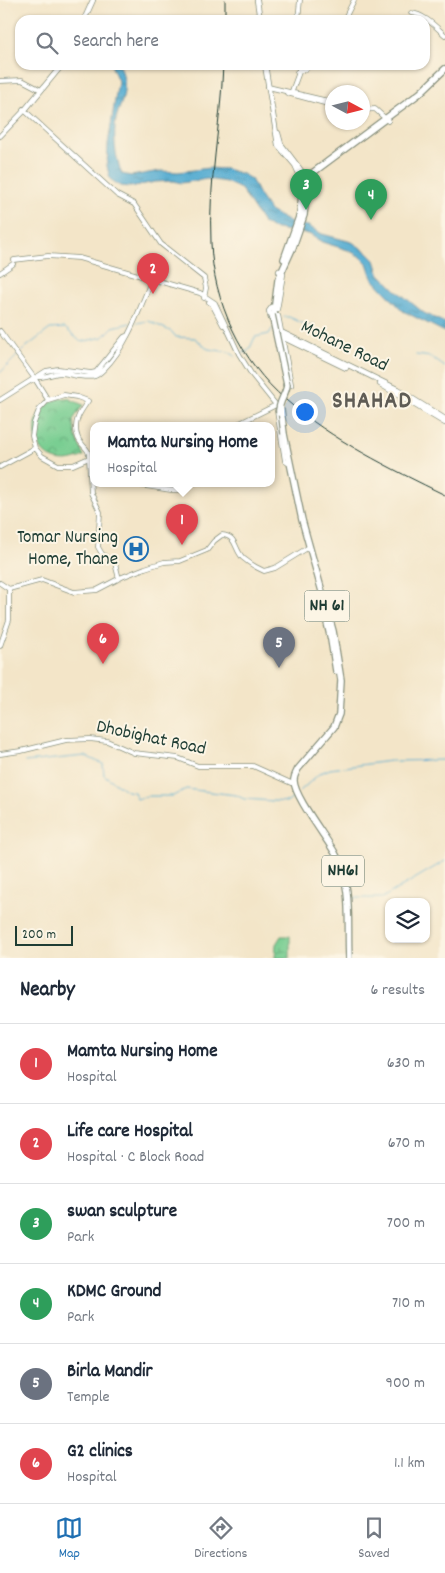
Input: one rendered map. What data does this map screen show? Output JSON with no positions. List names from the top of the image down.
{
  "streets": {
    "highway": ["NH 61", "NH61"],
    "main road": ["Mohane Road"],
    "street": ["Dhobighat Road"]
  },
  "crossings": [
    ["NH 61", "Dhobighat Road"],
    ["NH 61", "NH61"],
    ["Dhobighat Road", "NH61"]
  ],
  "districts": ["SHAHAD"],
  "places": {
    "hospital": ["Tomar Nursing Home, Thane"]
  },
  "scale_bar": "200 m",
  "north": "right",
  "page": {
    "search": "Search here",
    "pins": [
      "3",
      "4",
      "2",
      "1",
      "6",
      "5"
    ],
    "popup": ["Mamta Nursing Home", "Hospital"],
    "scale": "200 m",
    "heading": ["Nearby", "6 results"],
    "list": [
      {
        "mark": "1",
        "name": "Mamta Nursing Home",
        "note": "Hospital",
        "value": "630 m"
      },
      {
        "mark": "2",
        "name": "Life care Hospital",
        "note": "Hospital · C Block Road",
        "value": "670 m"
      },
      {
        "mark": "3",
        "name": "swan sculpture",
        "note": "Park",
        "value": "700 m"
      },
      {
        "mark": "4",
        "name": "KDMC Ground",
        "note": "Park",
        "value": "710 m"
      },
      {
        "mark": "5",
        "name": "Birla Mandir",
        "note": "Temple",
        "value": "900 m"
      },
      {
        "mark": "6",
        "name": "G2 clinics",
        "note": "Hospital",
        "value": "1.1 km"
      }
    ],
    "nav": ["Map", "Directions", "Saved"]
  }
}
